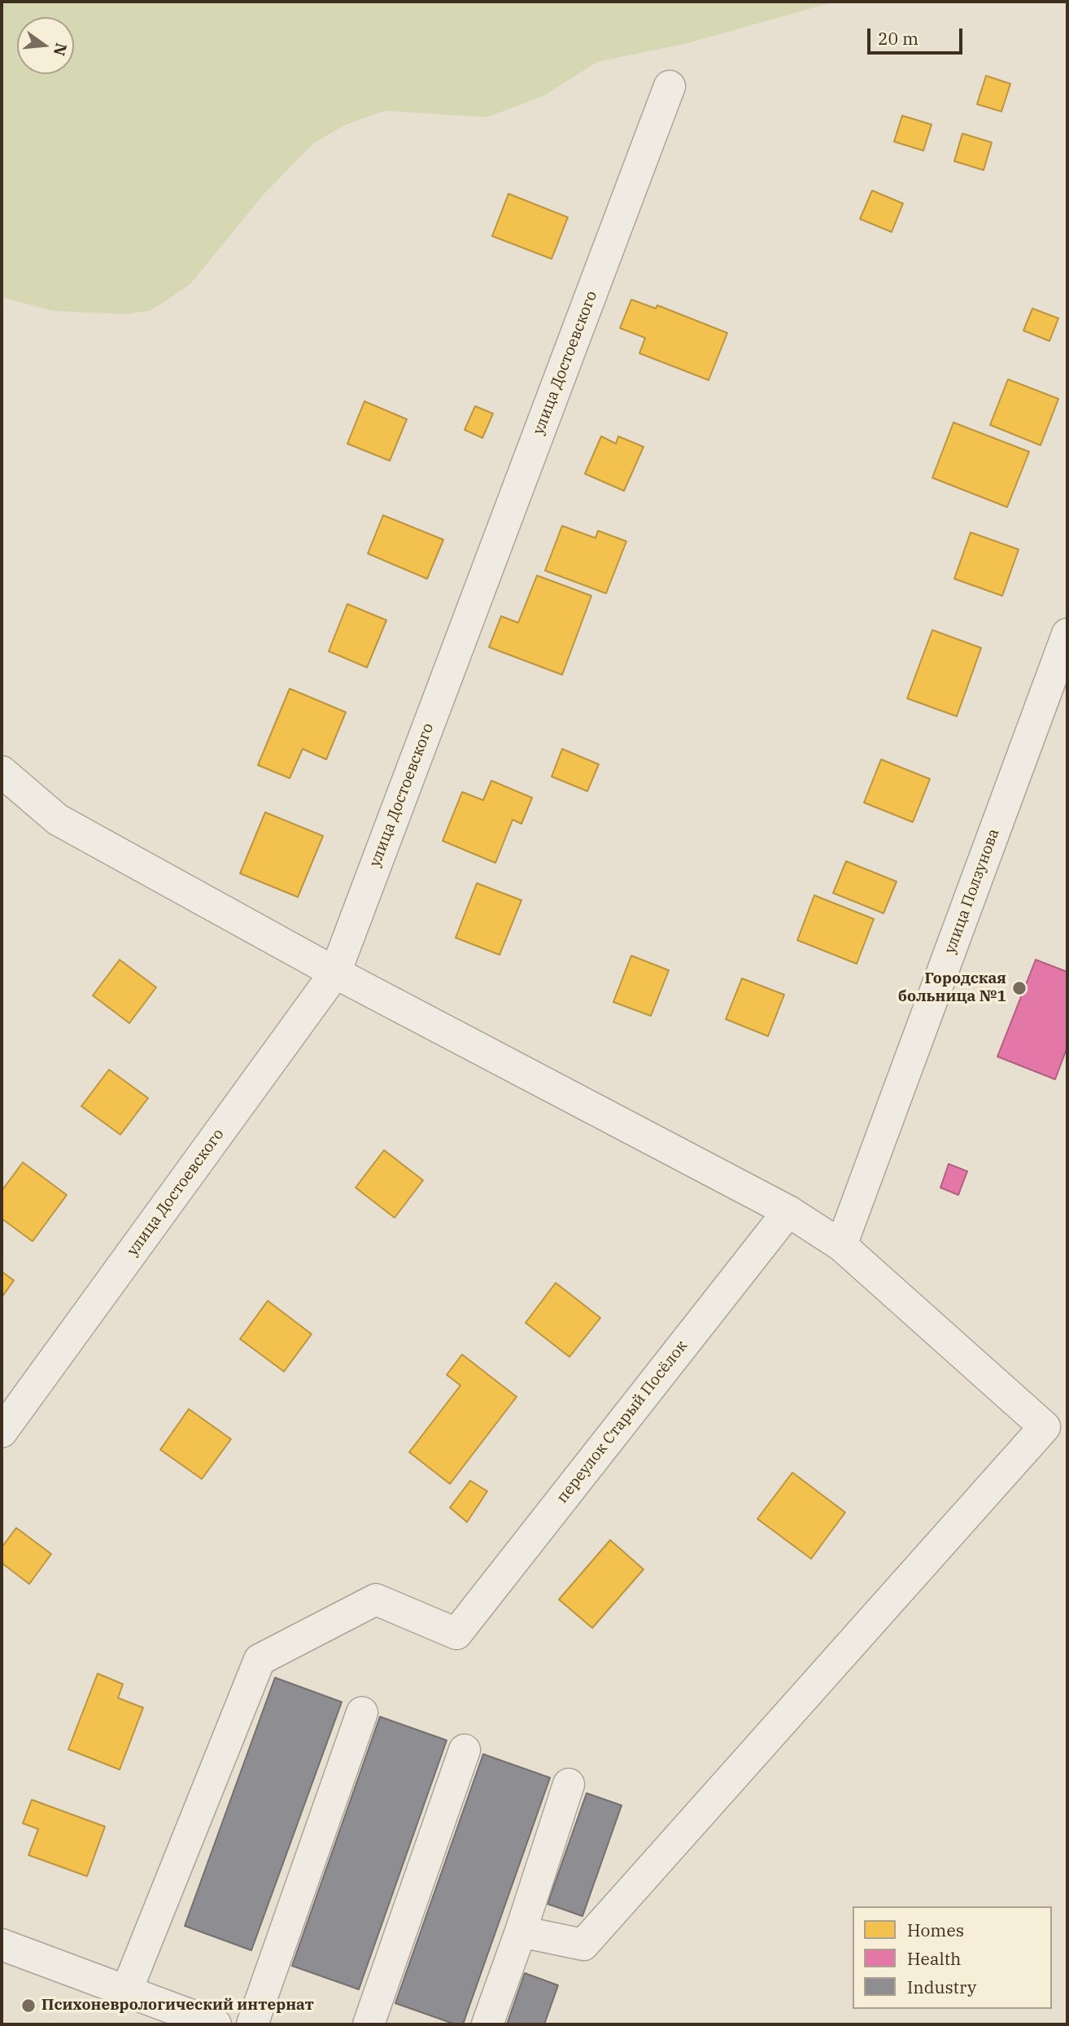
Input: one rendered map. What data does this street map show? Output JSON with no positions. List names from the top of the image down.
{
  "streets": {
    "street": ["улица Достоевского", "улица Ползунова", "переулок Старый Посёлок"]
  },
  "places": ["Городская больница №1", "Психоневрологический интернат"],
  "legend": ["Homes", "Health", "Industry"],
  "scale_bar": "20 m",
  "north": "right"
}
